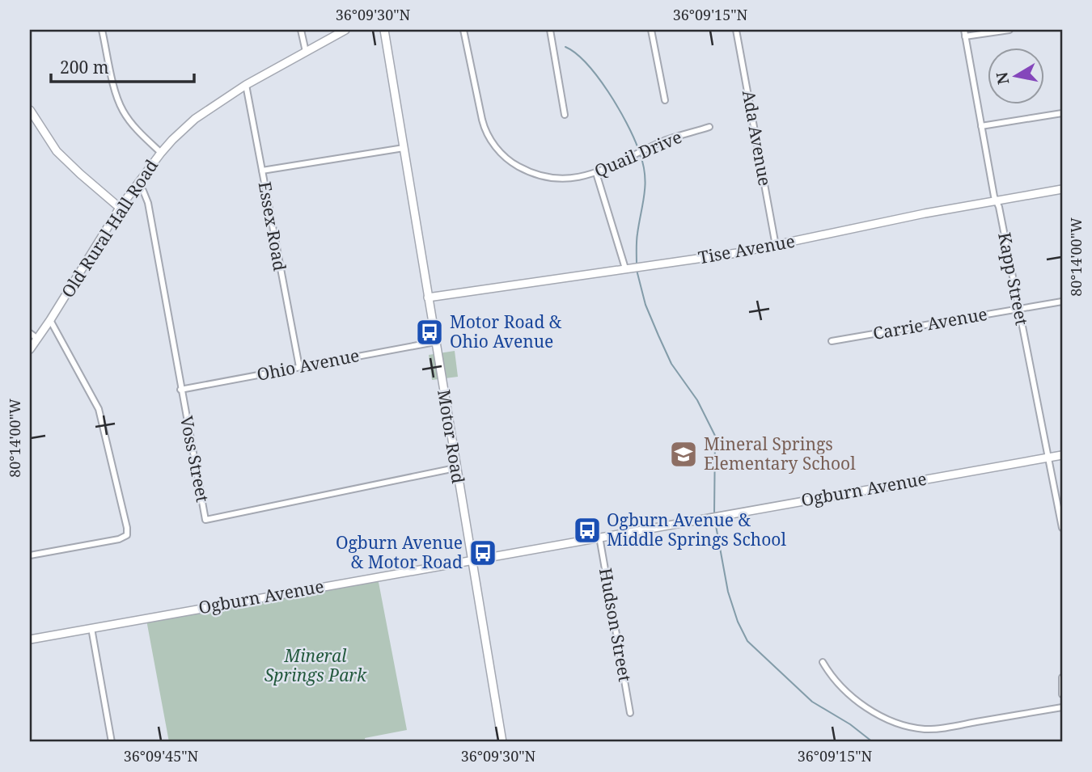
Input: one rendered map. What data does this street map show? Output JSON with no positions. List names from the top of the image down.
{
  "streets": {
    "street": [
      "Ada Avenue",
      "Quail Drive",
      "Essex Road",
      "Old Rural Hall Road",
      "Tise Avenue",
      "Kapp Street",
      "Carrie Avenue",
      "Ohio Avenue",
      "Motor Road",
      "Voss Street",
      "Ogburn Avenue",
      "Hudson Street"
    ]
  },
  "crossings": [
    ["Ada Avenue", "Tise Avenue"],
    ["Essex Road", "Old Rural Hall Road"],
    ["Essex Road", "Ohio Avenue"],
    ["Old Rural Hall Road", "Voss Street"],
    ["Tise Avenue", "Kapp Street"],
    ["Tise Avenue", "Motor Road"],
    ["Kapp Street", "Carrie Avenue"],
    ["Kapp Street", "Ogburn Avenue"],
    ["Ohio Avenue", "Motor Road"],
    ["Ohio Avenue", "Voss Street"],
    ["Motor Road", "Voss Street"],
    ["Motor Road", "Ogburn Avenue"],
    ["Ogburn Avenue", "Hudson Street"]
  ],
  "parks": ["Mineral Springs Park"],
  "places": {
    "bus stop": ["Motor Road & Ohio Avenue", "Ogburn Avenue & Middle Springs School", "Ogburn Avenue & Motor Road"],
    "school or university": ["Mineral Springs Elementary School"]
  },
  "scale_bar": "200 m",
  "north": "left",
  "coordinates": [
    "36°09'30\"N",
    "36°09'15\"N",
    "80°14'00\"W",
    "36°09'45\"N"
  ]
}
